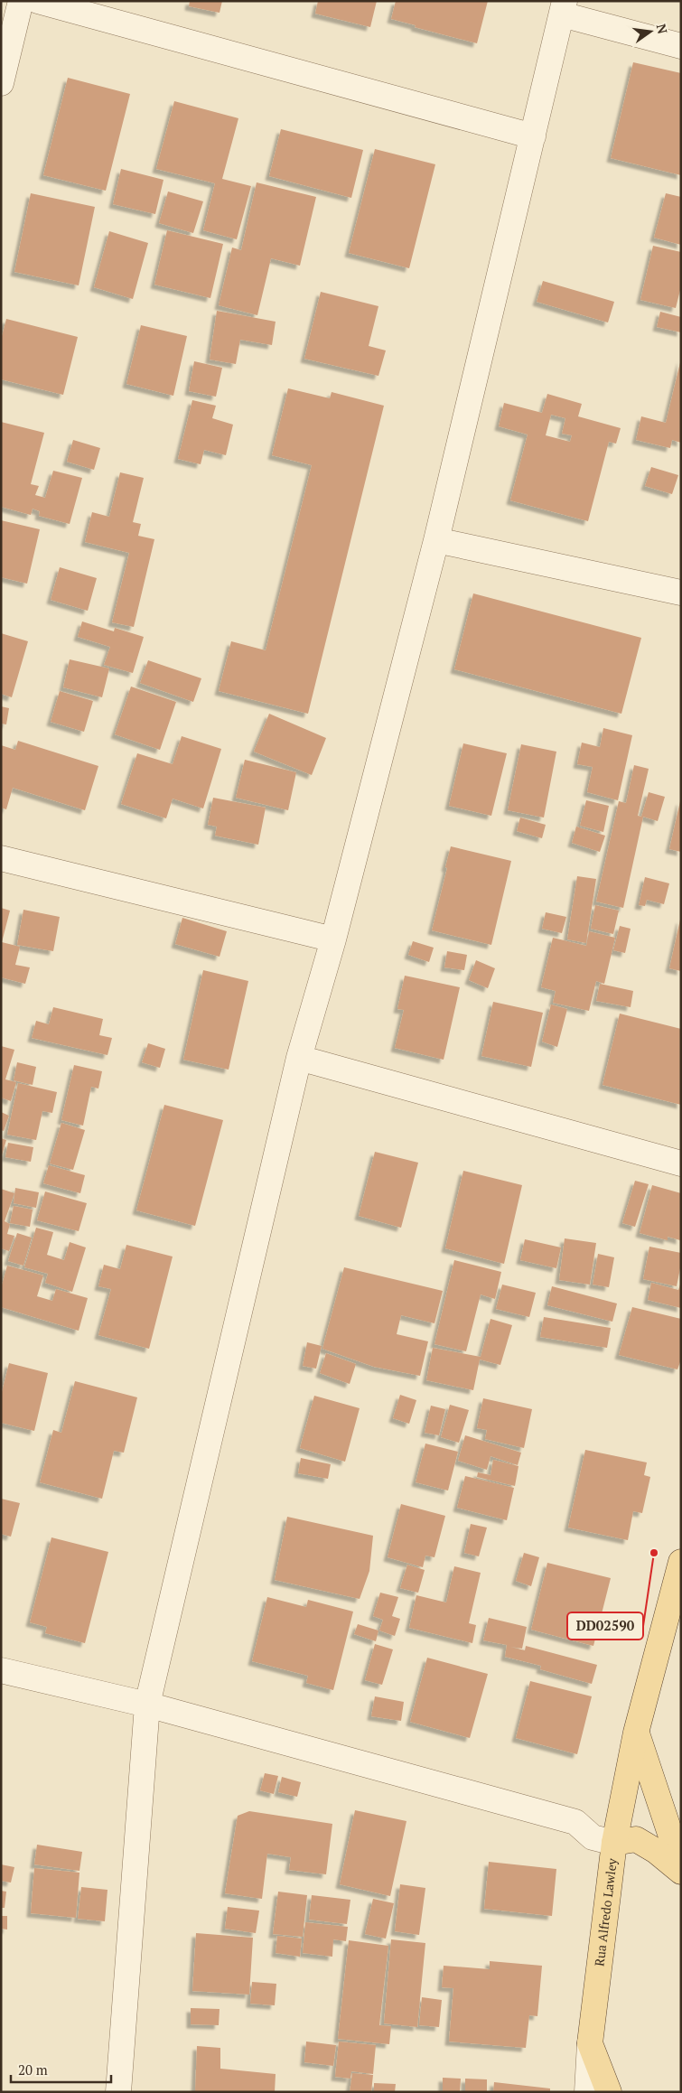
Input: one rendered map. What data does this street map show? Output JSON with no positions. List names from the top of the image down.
{
  "streets": {
    "main road": ["Rua Alfredo Lawley"]
  },
  "places": ["DD02590"],
  "scale_bar": "20 m",
  "north": "right"
}
